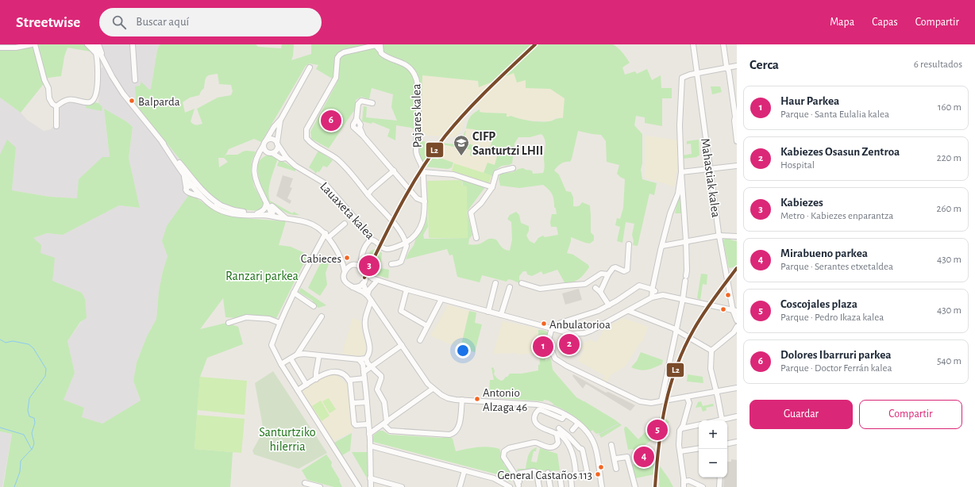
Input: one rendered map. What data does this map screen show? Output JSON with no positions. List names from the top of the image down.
{
  "streets": {
    "street": ["Pajares kalea", "Mahastiak kalea", "Lauaxeta kalea"]
  },
  "crossings": [
    ["Pajares kalea", "Lauaxeta kalea"]
  ],
  "parks": ["Ranzari parkea", "Santurtziko hilerria"],
  "places": {
    "other": [
      "Balparda",
      "Cabieces",
      "Anbulatorioa",
      "Antonio Alzaga 46",
      "General Castaños 113"
    ],
    "school or university": ["CIFP Santurtzi LHII"]
  },
  "lines": ["transit line L2"],
  "page": {
    "header": "Streetwise",
    "search": "Buscar aquí",
    "nav": ["Mapa", "Capas", "Compartir"],
    "heading": ["Cerca", "6 resultados"],
    "list": [
      {
        "mark": "1",
        "name": "Haur Parkea",
        "note": "Parque · Santa Eulalia kalea",
        "value": "160 m"
      },
      {
        "mark": "2",
        "name": "Kabiezes Osasun Zentroa",
        "note": "Hospital",
        "value": "220 m"
      },
      {
        "mark": "3",
        "name": "Kabiezes",
        "note": "Metro · Kabiezes enparantza",
        "value": "260 m"
      },
      {
        "mark": "4",
        "name": "Mirabueno parkea",
        "note": "Parque · Serantes etxetaldea",
        "value": "430 m"
      },
      {
        "mark": "5",
        "name": "Coscojales plaza",
        "note": "Parque · Pedro Ikaza kalea",
        "value": "430 m"
      },
      {
        "mark": "6",
        "name": "Dolores Ibarruri parkea",
        "note": "Parque · Doctor Ferrán kalea",
        "value": "540 m"
      }
    ],
    "pins": [
      "6",
      "3",
      "2",
      "1",
      "5",
      "4"
    ],
    "buttons": ["Guardar", "Compartir"],
    "map_buttons": ["+", "−"]
  }
}
